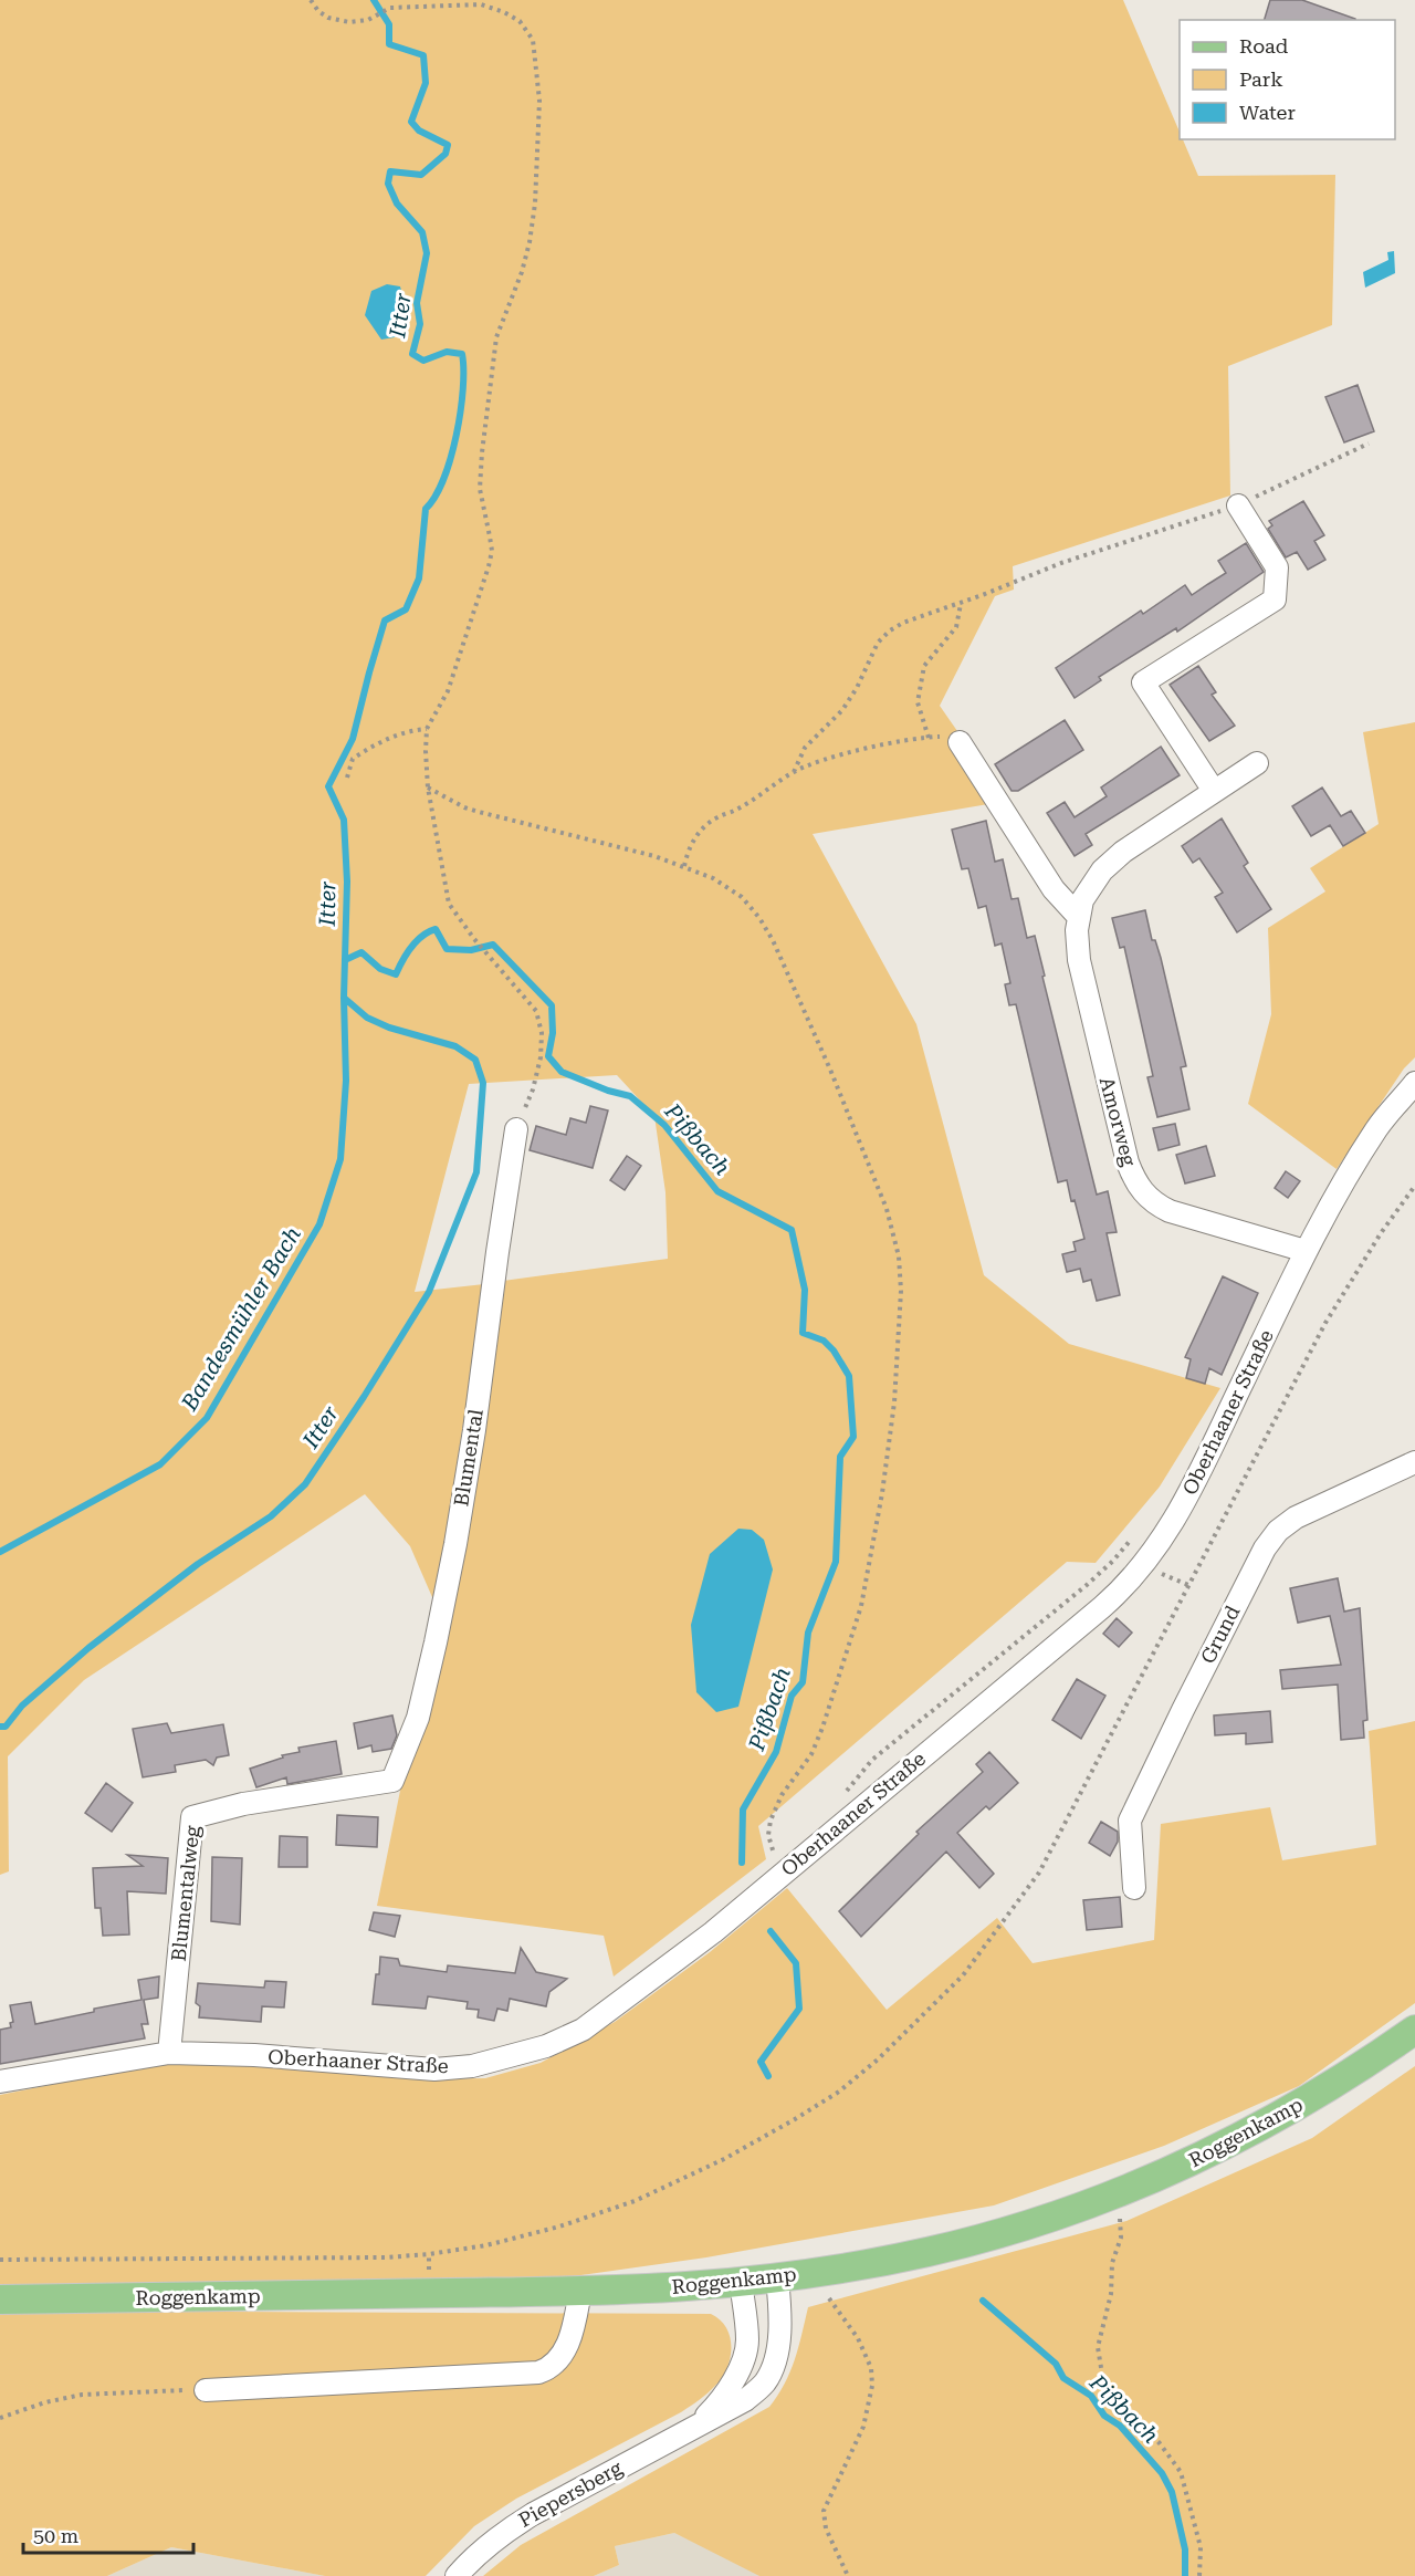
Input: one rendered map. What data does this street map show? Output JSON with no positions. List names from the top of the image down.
{
  "streets": {
    "main road": ["Roggenkamp"],
    "street": [
      "Amorweg",
      "Oberhaaner Straße",
      "Blumental",
      "Grund",
      "Blumentalweg",
      "Piepersberg"
    ]
  },
  "crossings": [
    ["Amorweg", "Oberhaaner Straße"],
    ["Oberhaaner Straße", "Blumentalweg"],
    ["Blumental", "Blumentalweg"],
    ["Roggenkamp", "Piepersberg"]
  ],
  "water": ["Itter", "Pißbach", "Bandesmühler Bach"],
  "legend": ["Road", "Park", "Water"],
  "scale_bar": "50 m"
}
